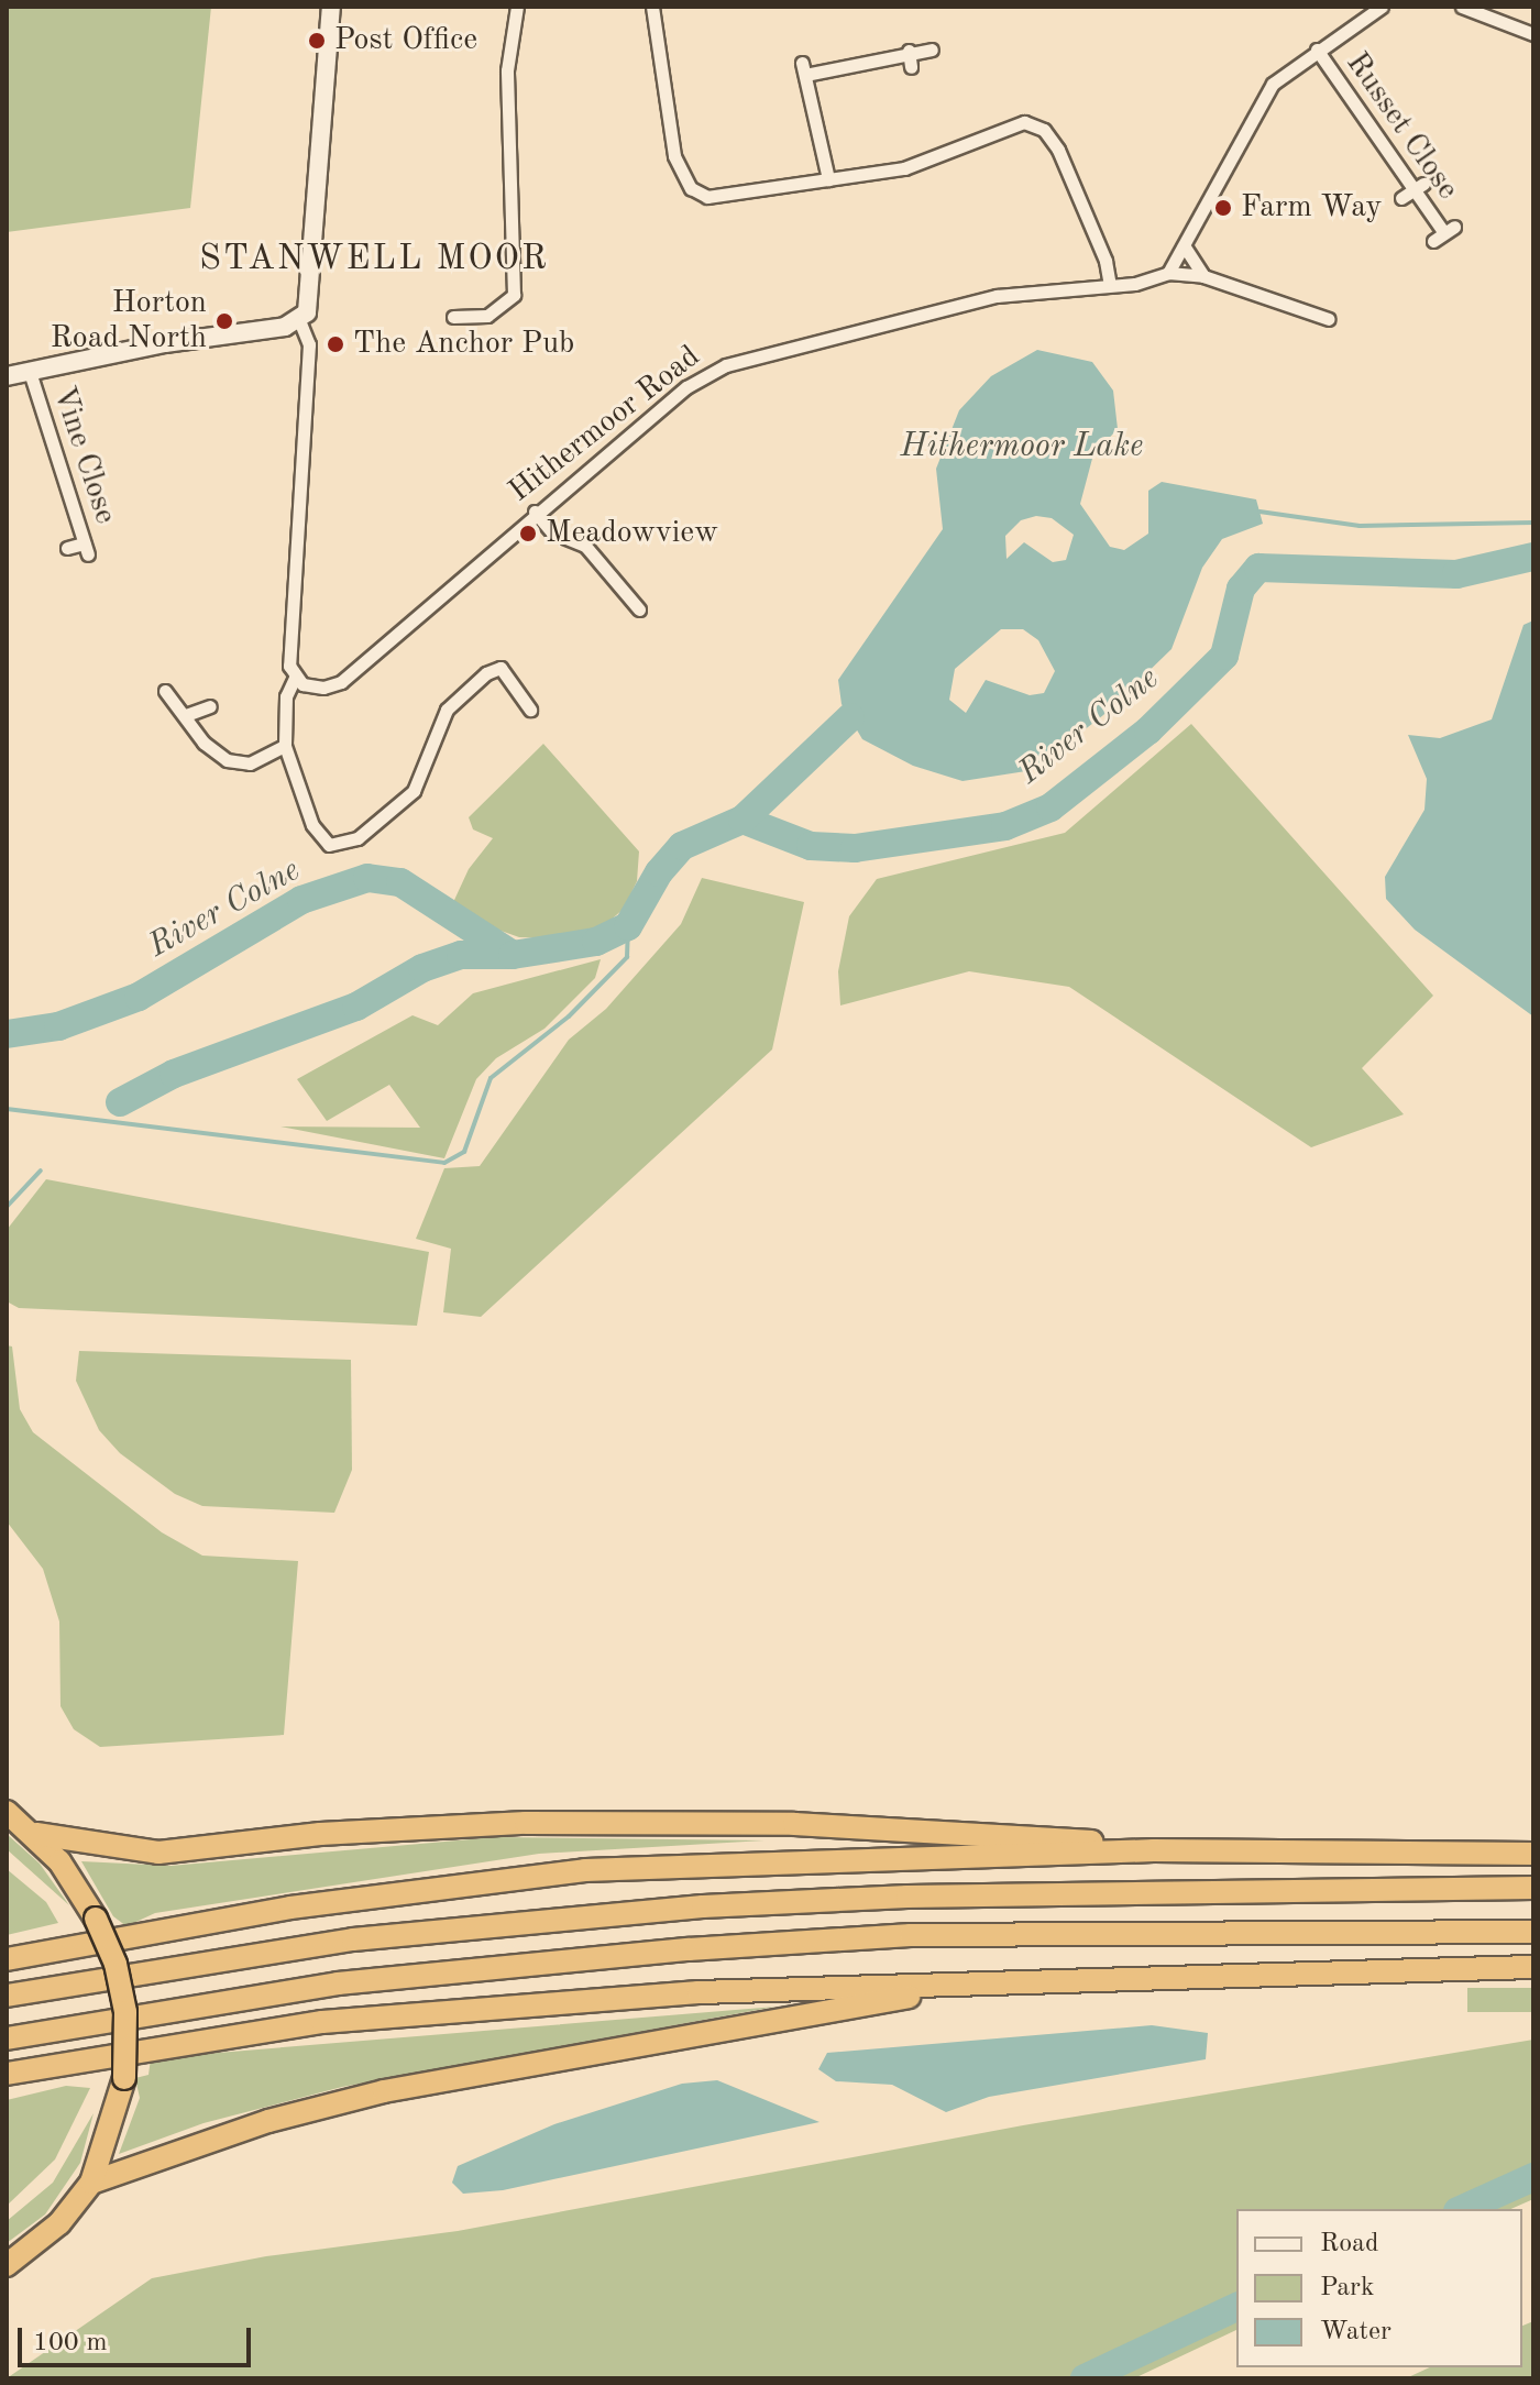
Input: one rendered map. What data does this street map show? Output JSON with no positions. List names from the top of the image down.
{
  "streets": {
    "street": ["Russet Close", "Hithermoor Road", "Vine Close"]
  },
  "districts": ["STANWELL MOOR"],
  "water": ["Hithermoor Lake", "River Colne"],
  "places": [
    "Post Office",
    "Farm Way",
    "Horton Road North",
    "The Anchor Pub",
    "Meadowview"
  ],
  "legend": ["Road", "Park", "Water"],
  "scale_bar": "100 m"
}
